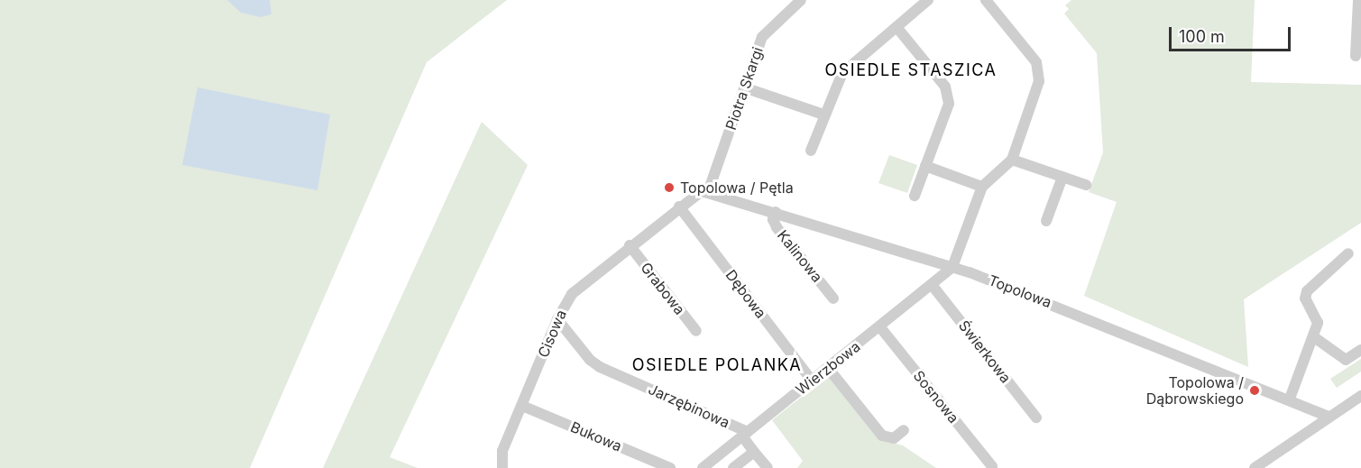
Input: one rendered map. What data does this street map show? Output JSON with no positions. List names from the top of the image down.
{
  "streets": {
    "street": [
      "Piotra Skargi",
      "Kalinowa",
      "Grabowa",
      "Topolowa",
      "Dębowa",
      "Cisowa",
      "Świerkowa",
      "Wierzbowa",
      "Sosnowa",
      "Jarzębinowa",
      "Bukowa"
    ]
  },
  "crossings": [
    ["Piotra Skargi", "Topolowa"],
    ["Piotra Skargi", "Cisowa"],
    ["Kalinowa", "Topolowa"],
    ["Grabowa", "Cisowa"],
    ["Topolowa", "Cisowa"],
    ["Topolowa", "Wierzbowa"],
    ["Dębowa", "Cisowa"],
    ["Dębowa", "Wierzbowa"],
    ["Cisowa", "Jarzębinowa"],
    ["Cisowa", "Bukowa"],
    ["Świerkowa", "Wierzbowa"],
    ["Wierzbowa", "Sosnowa"],
    ["Wierzbowa", "Jarzębinowa"]
  ],
  "districts": ["OSIEDLE STASZICA", "OSIEDLE POLANKA"],
  "places": ["Topolowa / Pętla", "Topolowa / Dąbrowskiego"],
  "scale_bar": "100 m"
}
